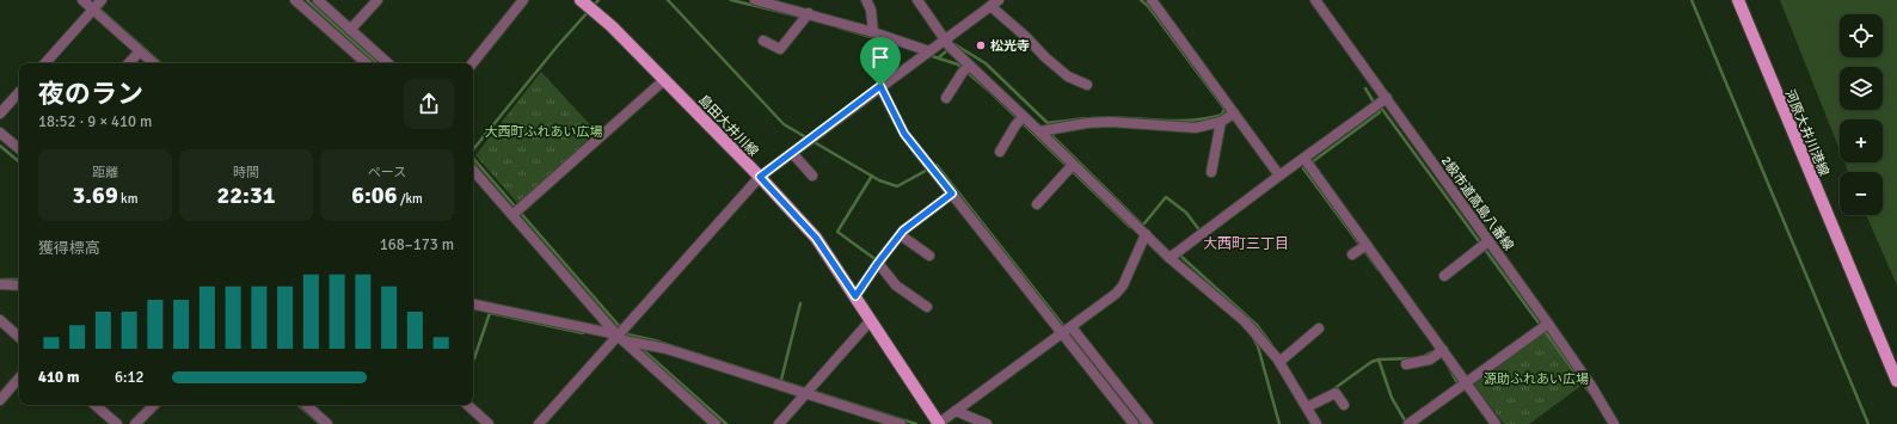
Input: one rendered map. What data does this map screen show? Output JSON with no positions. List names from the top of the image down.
{
  "streets": {
    "main road": ["島田大井川線", "河原大井川港線"],
    "street": ["2級市道高島八番線"]
  },
  "districts": ["大西町三丁目"],
  "parks": ["大西町ふれあい広場", "源助ふれあい広場"],
  "places": ["松光寺"],
  "page": {
    "map_buttons": ["+", "−"],
    "heading": ["夜のラン", "18:52 · 9 × 410 m"],
    "stats": [
      ["距離", "3.69 km"],
      ["時間", "22:31"],
      ["ペース", "6:06 /km"]
    ],
    "chart": ["獲得標高", "168–173 m"],
    "list": [
      {
        "name": "410 m",
        "note": "6:12"
      }
    ]
  }
}
